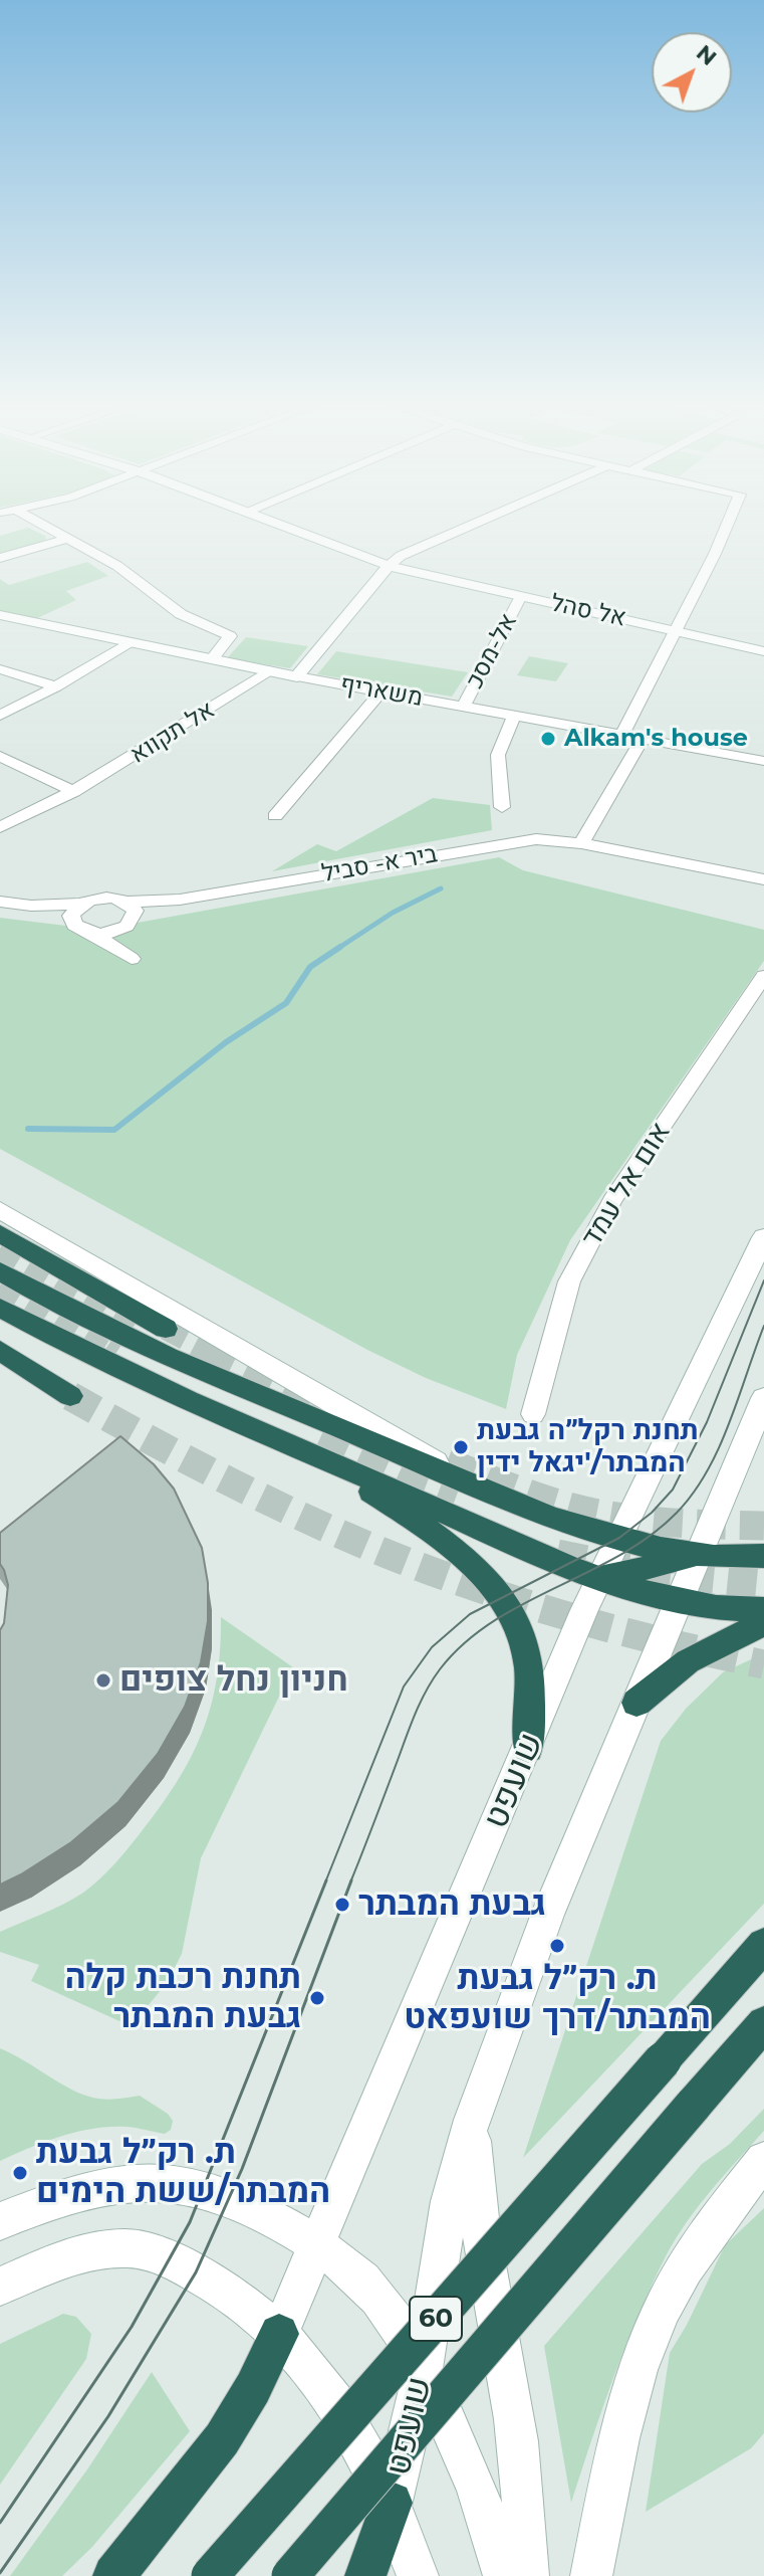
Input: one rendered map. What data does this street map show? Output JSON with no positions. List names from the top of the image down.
{
  "streets": {
    "highway": ["60"],
    "street": [
      "אל סהל",
      "אל-מסכ",
      "משאריף",
      "אל תקווא",
      "ביר א- סביל",
      "אום אל עמד",
      "שועפט"
    ]
  },
  "crossings": [
    ["אל סהל", "אל-מסכ"],
    ["אל-מסכ", "משאריף"],
    ["משאריף", "אל תקווא"]
  ],
  "places": [
    "Alkam's house",
    "תחנת רקל״ה גבעת המבתר/'יגאל ידין",
    "חניון נחל צופים",
    "גבעת המבתר",
    "ת. רק״ל גבעת המבתר/דרך שועפאט",
    "תחנת רכבת קלה גבעת המבתר",
    "ת. רק״ל גבעת המבתר/ששת הימים"
  ],
  "north": "top right"
}
